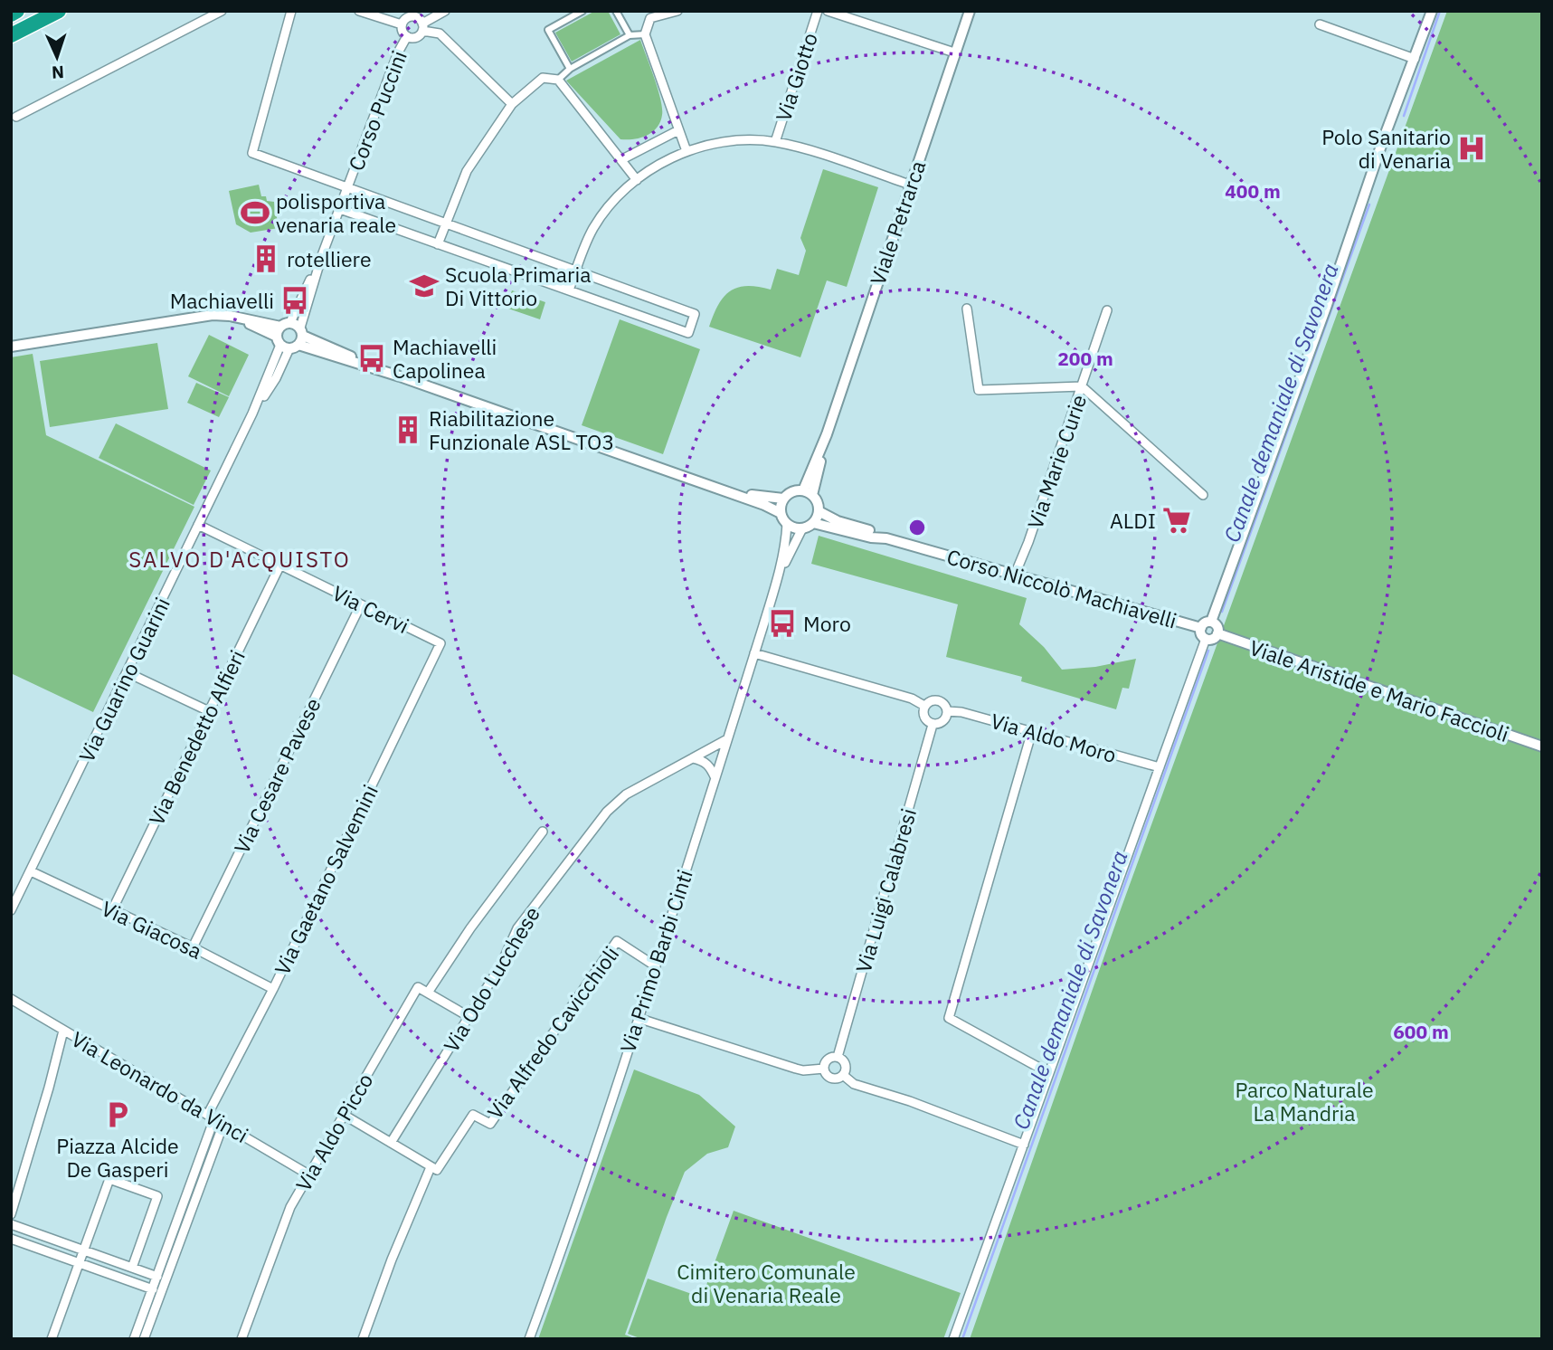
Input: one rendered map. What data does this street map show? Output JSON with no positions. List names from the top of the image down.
{
  "streets": {
    "street": [
      "Via Giotto",
      "Corso Puccini",
      "Viale Petrarca",
      "Via Marie Curie",
      "Corso Niccolò Machiavelli",
      "Via Cervi",
      "Via Guarino Guarini",
      "Viale Aristide e Mario Faccioli",
      "Via Benedetto Alfieri",
      "Via Aldo Moro",
      "Via Cesare Pavese",
      "Via Gaetano Salvemini",
      "Via Luigi Calabresi",
      "Via Giacosa",
      "Via Primo Barbi Cinti",
      "Via Odo Lucchese",
      "Via Alfredo Cavicchioli",
      "Via Leonardo da Vinci",
      "Via Aldo Picco"
    ]
  },
  "crossings": [
    ["Corso Puccini", "Via Guarino Guarini"],
    ["Viale Petrarca", "Corso Niccolò Machiavelli"],
    ["Viale Petrarca", "Via Primo Barbi Cinti"],
    ["Via Marie Curie", "Corso Niccolò Machiavelli"],
    ["Corso Niccolò Machiavelli", "Viale Aristide e Mario Faccioli"],
    ["Corso Niccolò Machiavelli", "Via Primo Barbi Cinti"],
    ["Via Cervi", "Via Guarino Guarini"],
    ["Via Cervi", "Via Benedetto Alfieri"],
    ["Via Cervi", "Via Cesare Pavese"],
    ["Via Cervi", "Via Gaetano Salvemini"],
    ["Via Guarino Guarini", "Via Giacosa"],
    ["Via Benedetto Alfieri", "Via Giacosa"],
    ["Via Aldo Moro", "Via Luigi Calabresi"],
    ["Via Cesare Pavese", "Via Giacosa"],
    ["Via Gaetano Salvemini", "Via Giacosa"],
    ["Via Gaetano Salvemini", "Via Leonardo da Vinci"],
    ["Via Primo Barbi Cinti", "Via Alfredo Cavicchioli"],
    ["Via Leonardo da Vinci", "Via Aldo Picco"]
  ],
  "districts": ["SALVO D'ACQUISTO"],
  "water": ["Canale demaniale di Savonera"],
  "parks": ["Parco Naturale La Mandria", "Cimitero Comunale di Venaria Reale"],
  "places": {
    "hospital": ["Polo Sanitario di Venaria"],
    "sports": ["polisportiva venaria reale"],
    "building": ["rotelliere", "Riabilitazione Funzionale ASL TO3"],
    "school or university": ["Scuola Primaria Di Vittorio"],
    "bus stop": ["Machiavelli", "Machiavelli Capolinea", "Moro"],
    "supermarket": ["ALDI"],
    "parking": ["Piazza Alcide De Gasperi"]
  },
  "north": "bottom",
  "rings": ["400 m", "200 m", "600 m"]
}
